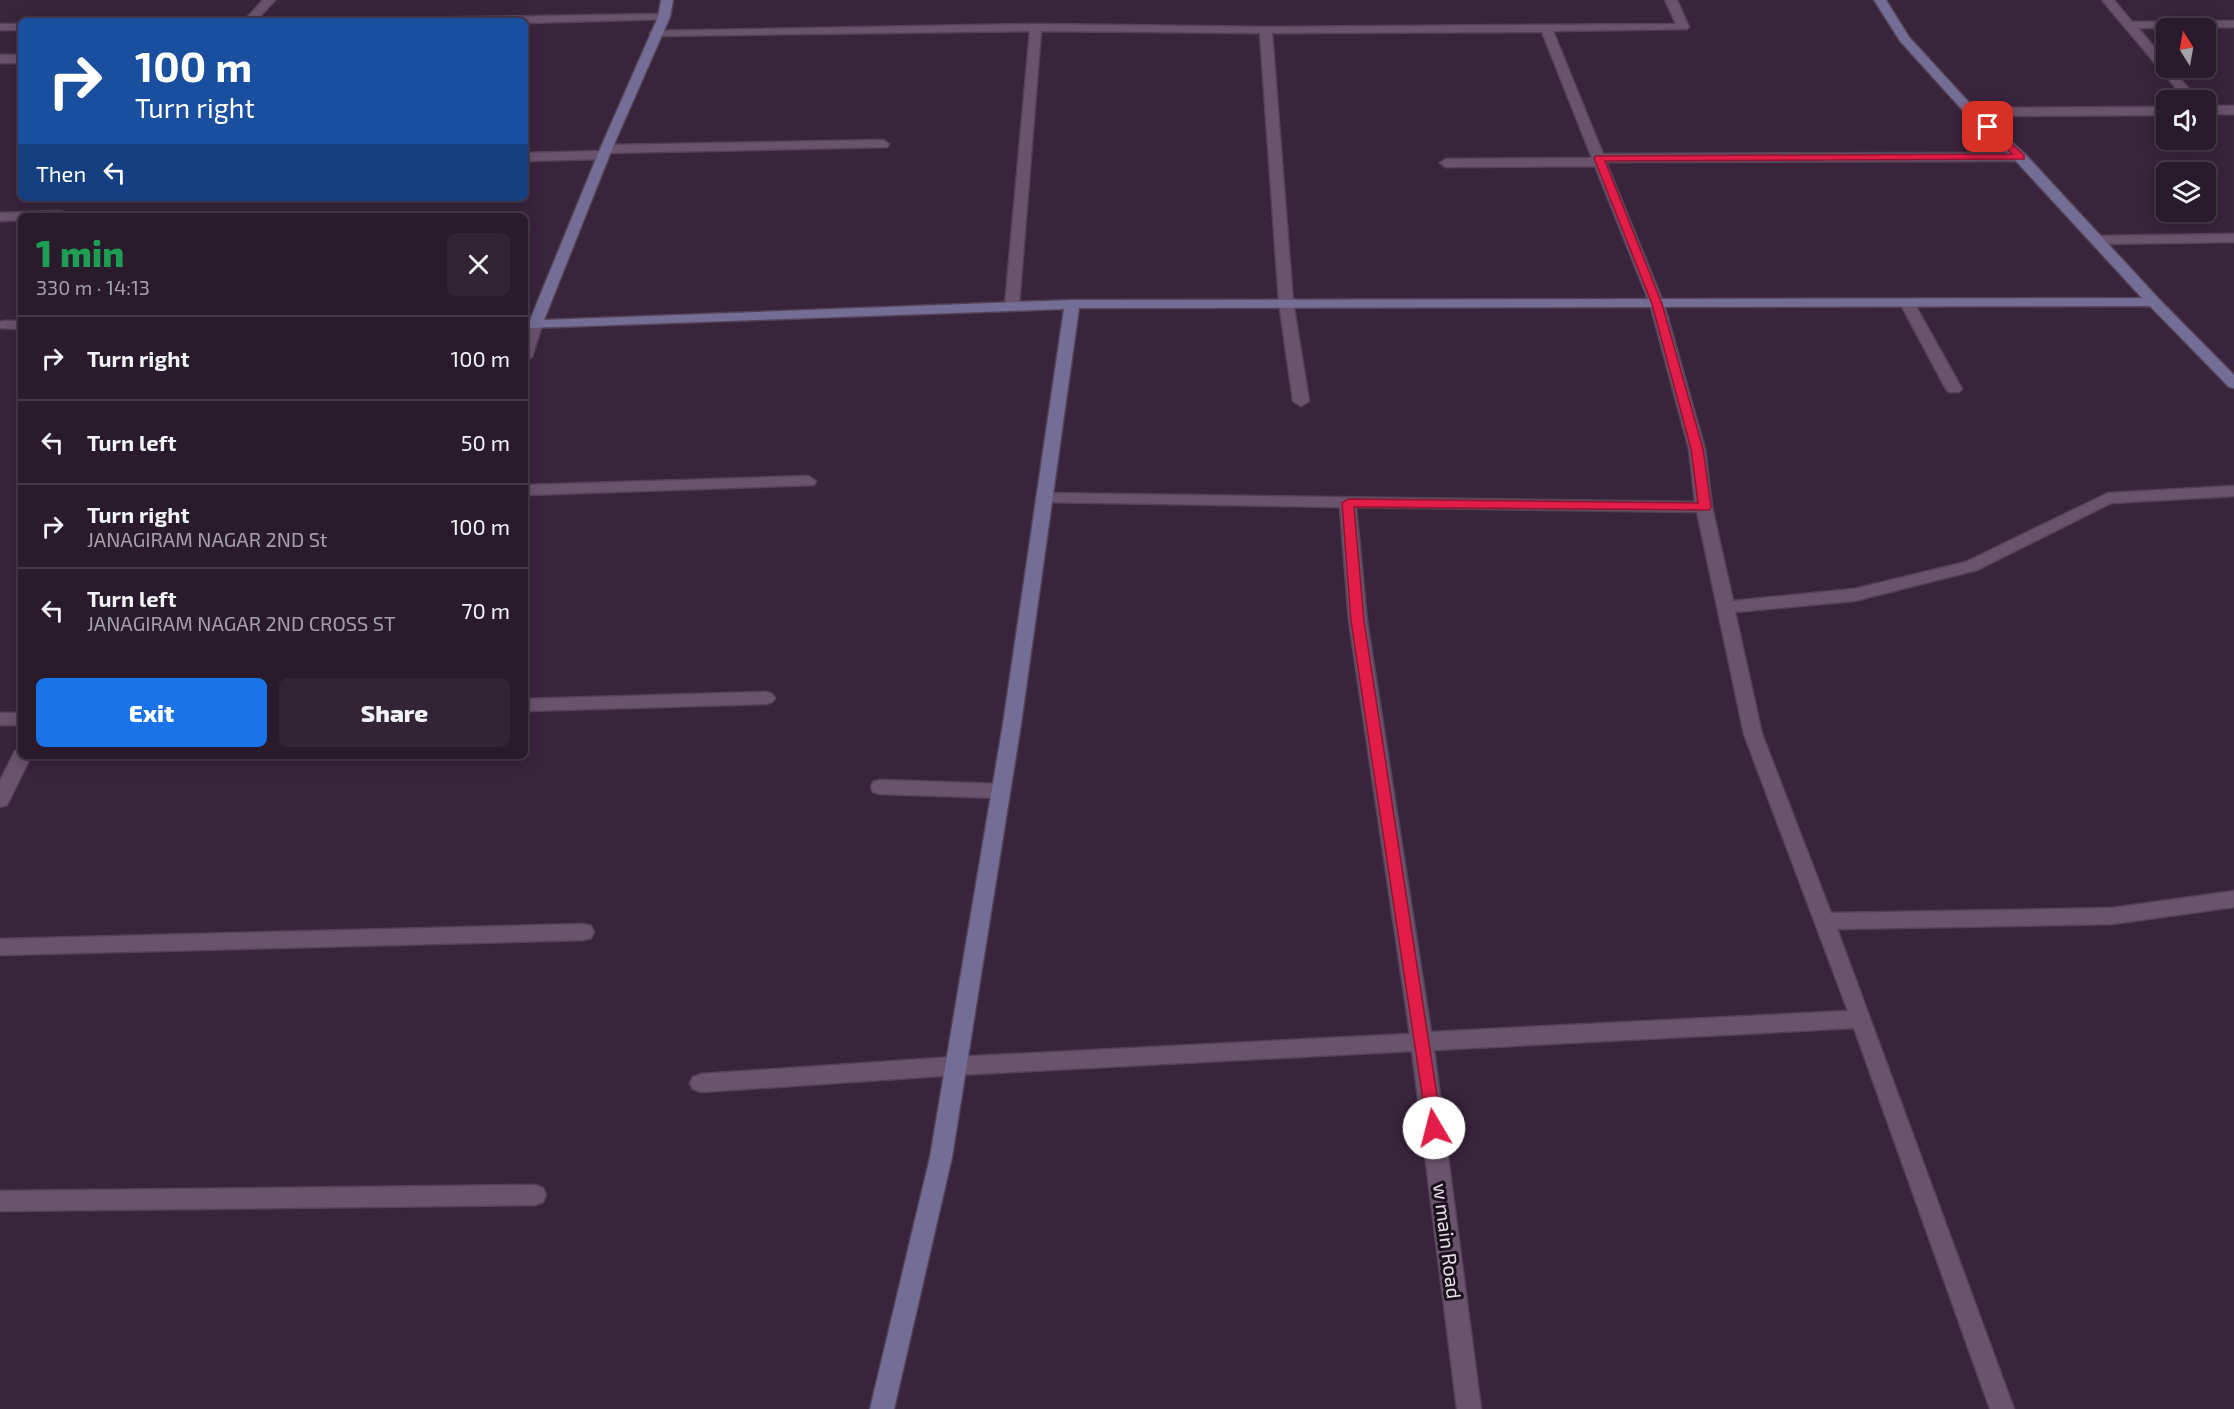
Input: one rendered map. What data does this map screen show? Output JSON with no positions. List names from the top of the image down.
{
  "streets": {
    "street": ["w main Road"]
  },
  "north": "top",
  "page": {
    "turn": ["100 m", "Turn right"],
    "then": "Then",
    "heading": ["1 min", "330 m · 14:13"],
    "list": [
      {
        "name": "Turn right",
        "value": "100 m"
      },
      {
        "name": "Turn left",
        "value": "50 m"
      },
      {
        "name": "Turn right",
        "note": "JANAGIRAM NAGAR 2ND St",
        "value": "100 m"
      },
      {
        "name": "Turn left",
        "note": "JANAGIRAM NAGAR 2ND CROSS ST",
        "value": "70 m"
      }
    ],
    "buttons": ["Exit", "Share"]
  }
}
